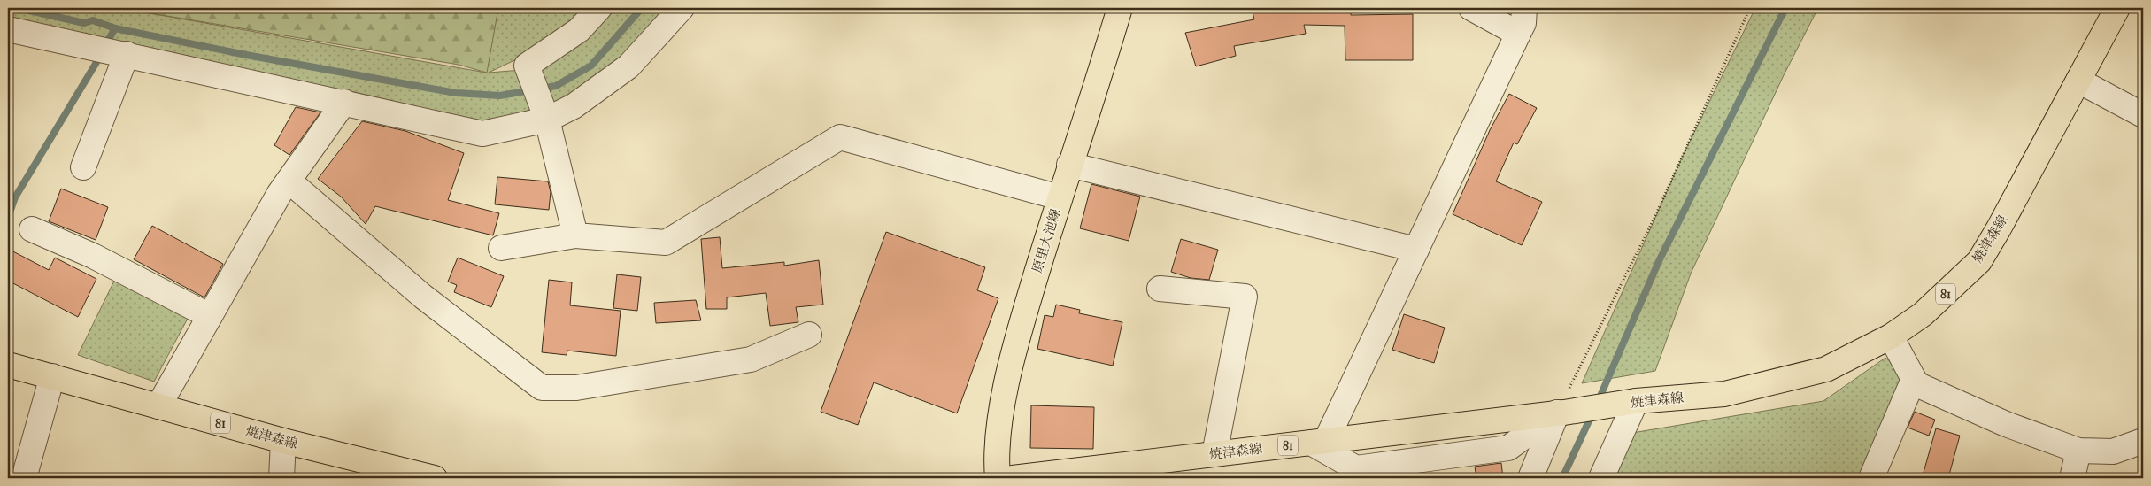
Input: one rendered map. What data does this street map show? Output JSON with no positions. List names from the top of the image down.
{
  "streets": {
    "main road": ["焼津森線", "原里大池線", "81"]
  }
}
